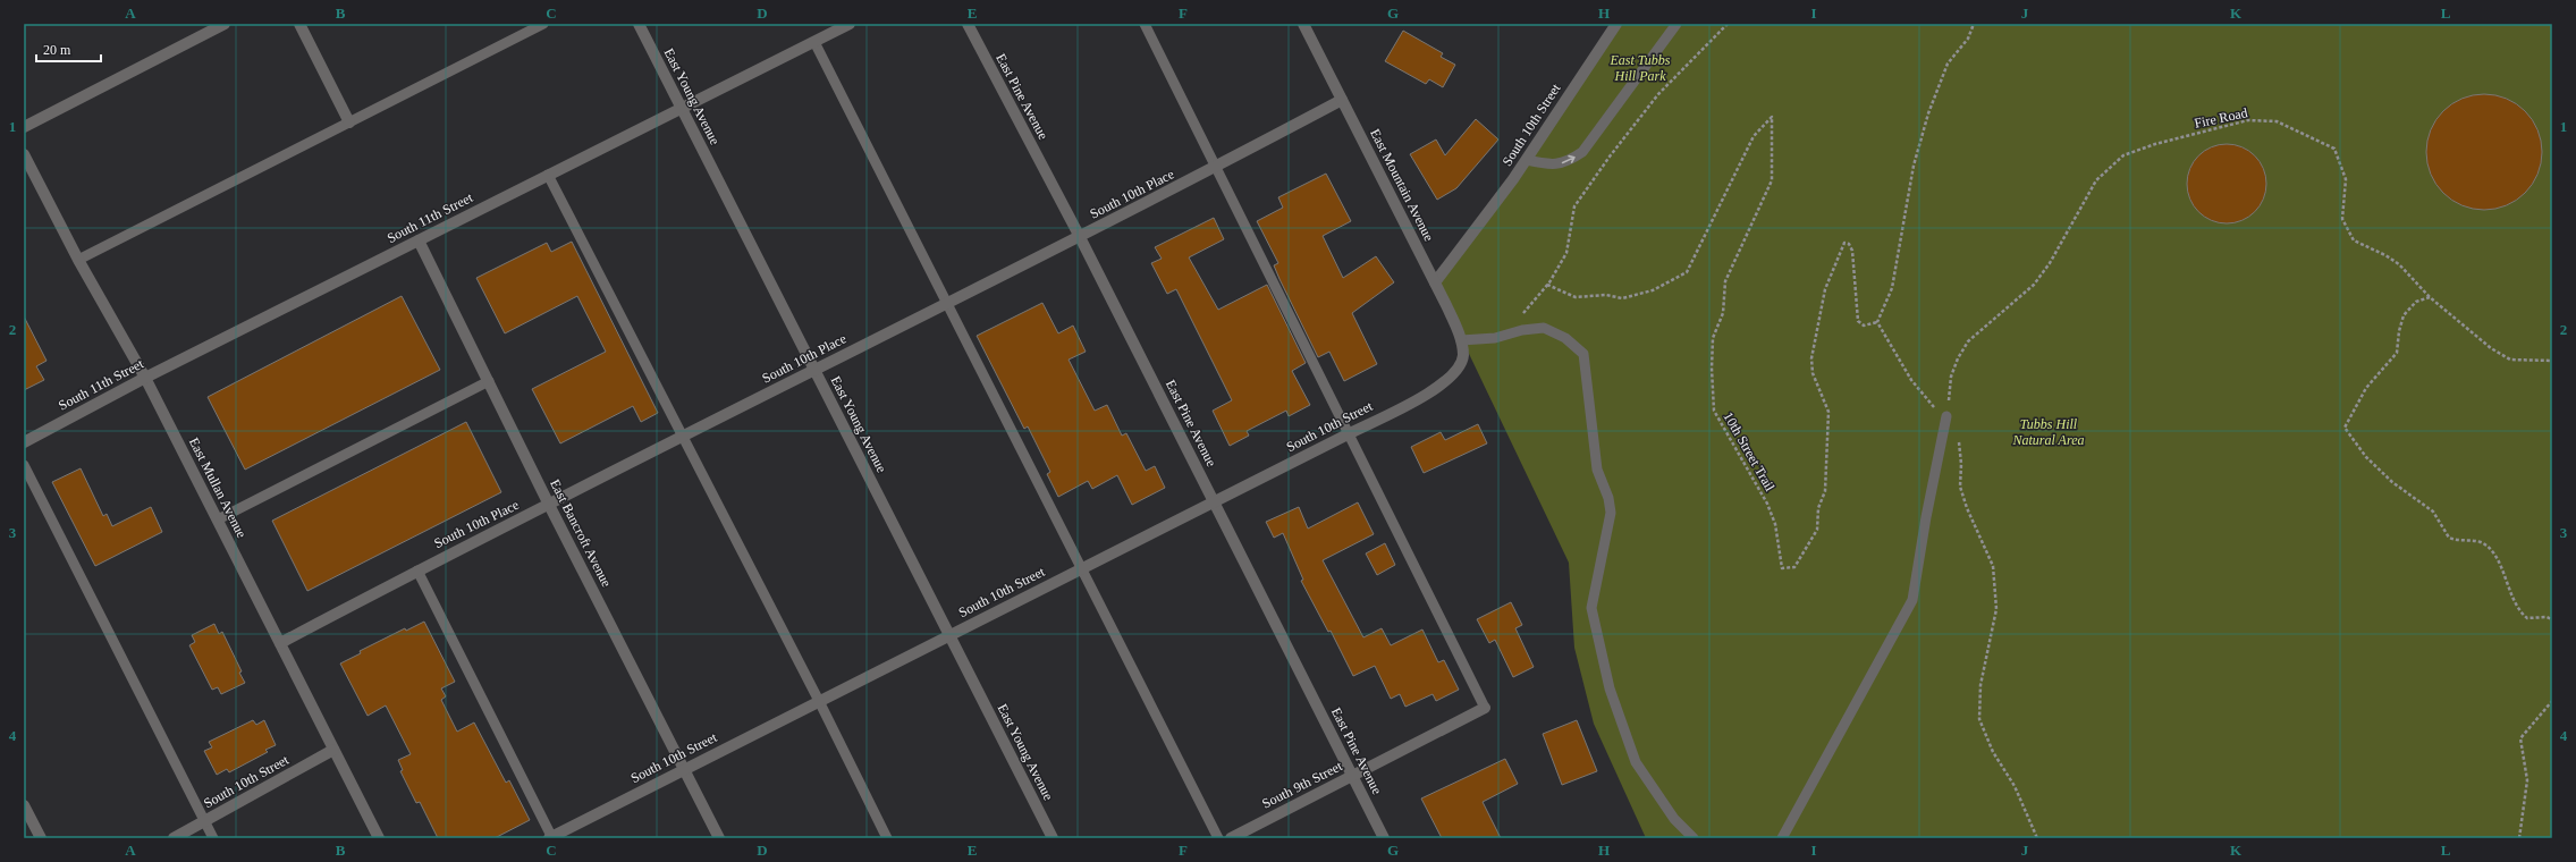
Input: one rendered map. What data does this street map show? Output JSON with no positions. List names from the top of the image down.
{
  "streets": {
    "street": [
      "East Young Avenue",
      "East Pine Avenue",
      "South 10th Street",
      "East Mountain Avenue",
      "South 10th Place",
      "South 11th Street",
      "East Mullan Avenue",
      "East Bancroft Avenue",
      "South 9th Street"
    ],
    "path": ["Fire Road", "10th Street Trail"]
  },
  "crossings": [
    ["East Young Avenue", "South 10th Street"],
    ["East Young Avenue", "South 10th Place"],
    ["East Young Avenue", "South 11th Street"],
    ["East Pine Avenue", "South 10th Street"],
    ["East Pine Avenue", "South 10th Place"],
    ["East Pine Avenue", "South 9th Street"],
    ["South 10th Street", "East Mountain Avenue"],
    ["South 10th Street", "East Mullan Avenue"],
    ["South 10th Street", "East Bancroft Avenue"],
    ["East Mountain Avenue", "South 10th Place"],
    ["South 10th Place", "East Mullan Avenue"],
    ["South 10th Place", "East Bancroft Avenue"],
    ["South 11th Street", "East Mullan Avenue"],
    ["South 11th Street", "East Bancroft Avenue"]
  ],
  "parks": ["East Tubbs Hill Park", "Tubbs Hill Natural Area"],
  "scale_bar": "20 m",
  "grid": {
    "columns": [
      "A",
      "B",
      "C",
      "D",
      "E",
      "F",
      "G",
      "H",
      "I",
      "J",
      "K",
      "L"
    ],
    "rows": [
      "1",
      "2",
      "3",
      "4"
    ]
  }
}
